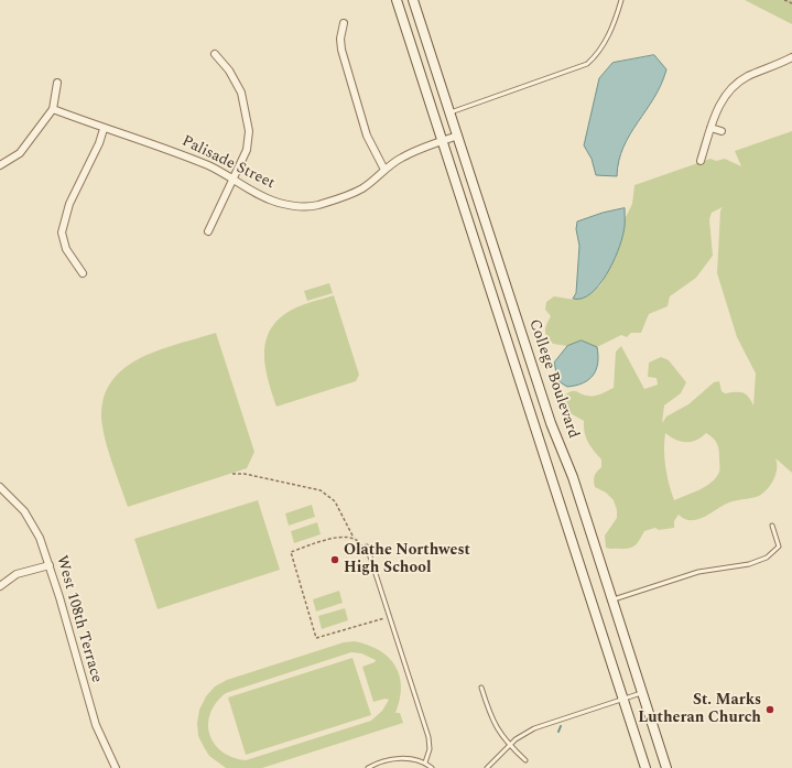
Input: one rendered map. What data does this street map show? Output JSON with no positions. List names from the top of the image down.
{
  "streets": {
    "main road": ["College Boulevard"],
    "street": ["Palisade Street", "West 108th Terrace"]
  },
  "crossings": [
    ["Palisade Street", "College Boulevard"]
  ],
  "places": ["Olathe Northwest High School", "St. Marks Lutheran Church"]
}
